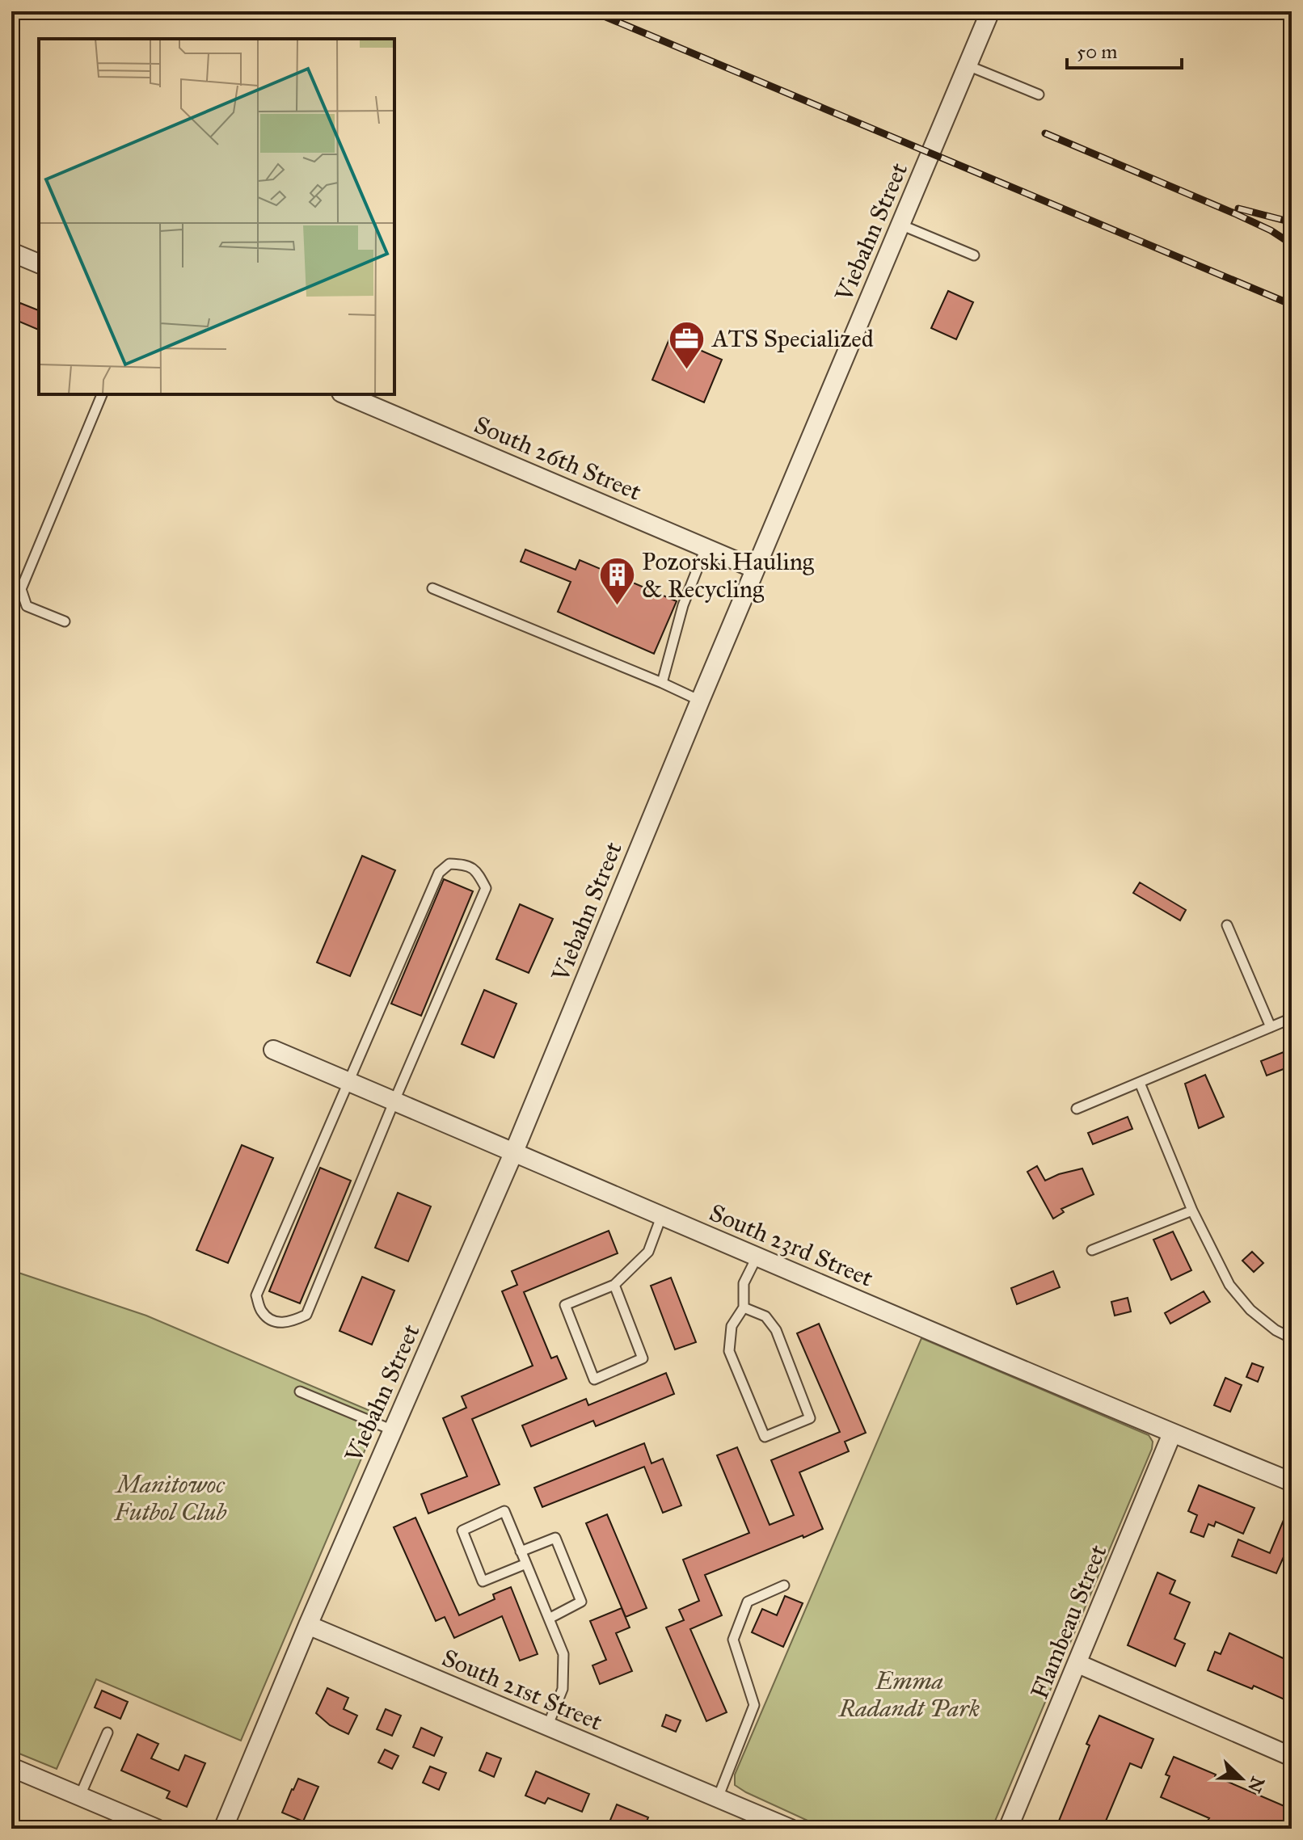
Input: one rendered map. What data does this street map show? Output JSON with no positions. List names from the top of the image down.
{
  "streets": {
    "street": [
      "Viebahn Street",
      "South 26th Street",
      "South 23rd Street",
      "Flambeau Street",
      "South 21st Street"
    ]
  },
  "crossings": [
    ["Viebahn Street", "South 26th Street"],
    ["Viebahn Street", "South 23rd Street"],
    ["Viebahn Street", "South 21st Street"],
    ["South 23rd Street", "Flambeau Street"]
  ],
  "parks": ["Manitowoc Futbol Club", "Emma Radandt Park"],
  "places": {
    "office": ["ATS Specialized"],
    "building": ["Pozorski Hauling & Recycling"]
  },
  "scale_bar": "50 m",
  "north": "bottom right"
}
